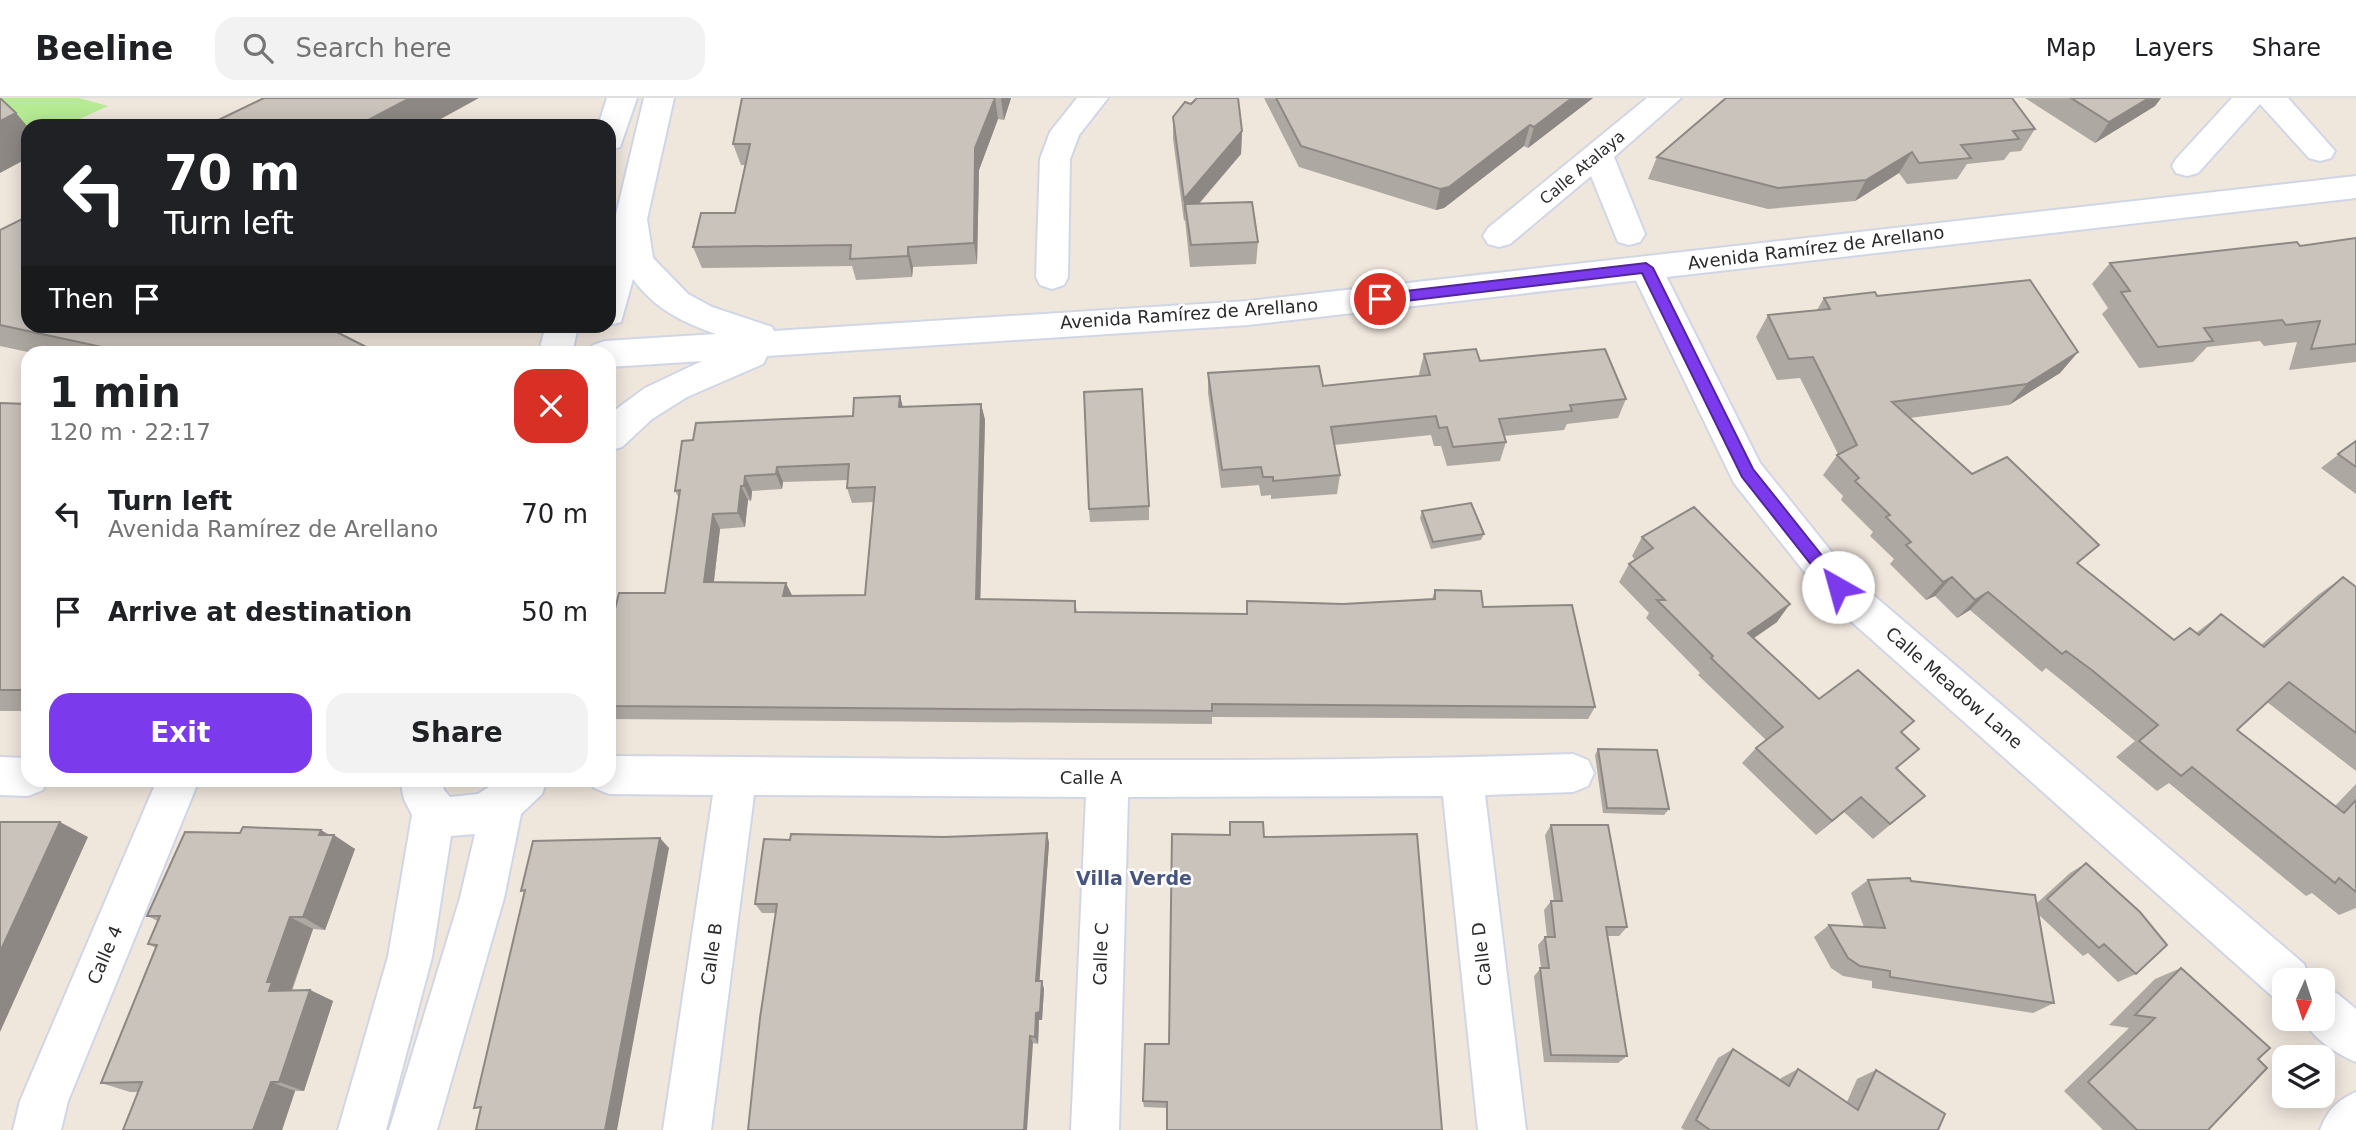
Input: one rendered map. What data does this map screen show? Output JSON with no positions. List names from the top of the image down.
{
  "streets": {
    "street": [
      "Calle Atalaya",
      "Avenida Ramírez de Arellano",
      "Calle Meadow Lane",
      "Calle A",
      "Calle B",
      "Calle C",
      "Calle D",
      "Calle 4"
    ]
  },
  "crossings": [
    ["Calle Atalaya", "Calle Meadow Lane"],
    ["Avenida Ramírez de Arellano", "Calle Meadow Lane"],
    ["Calle A", "Calle B"],
    ["Calle A", "Calle C"],
    ["Calle A", "Calle D"]
  ],
  "districts": ["Villa Verde"],
  "north": "bottom",
  "page": {
    "header": "Beeline",
    "search": "Search here",
    "nav": ["Map", "Layers", "Share"],
    "turn": ["70 m", "Turn left"],
    "then": "Then",
    "heading": ["1 min", "120 m · 22:17"],
    "list": [
      {
        "name": "Turn left",
        "note": "Avenida Ramírez de Arellano",
        "value": "70 m"
      },
      {
        "name": "Arrive at destination",
        "value": "50 m"
      }
    ],
    "buttons": ["Exit", "Share"]
  }
}
